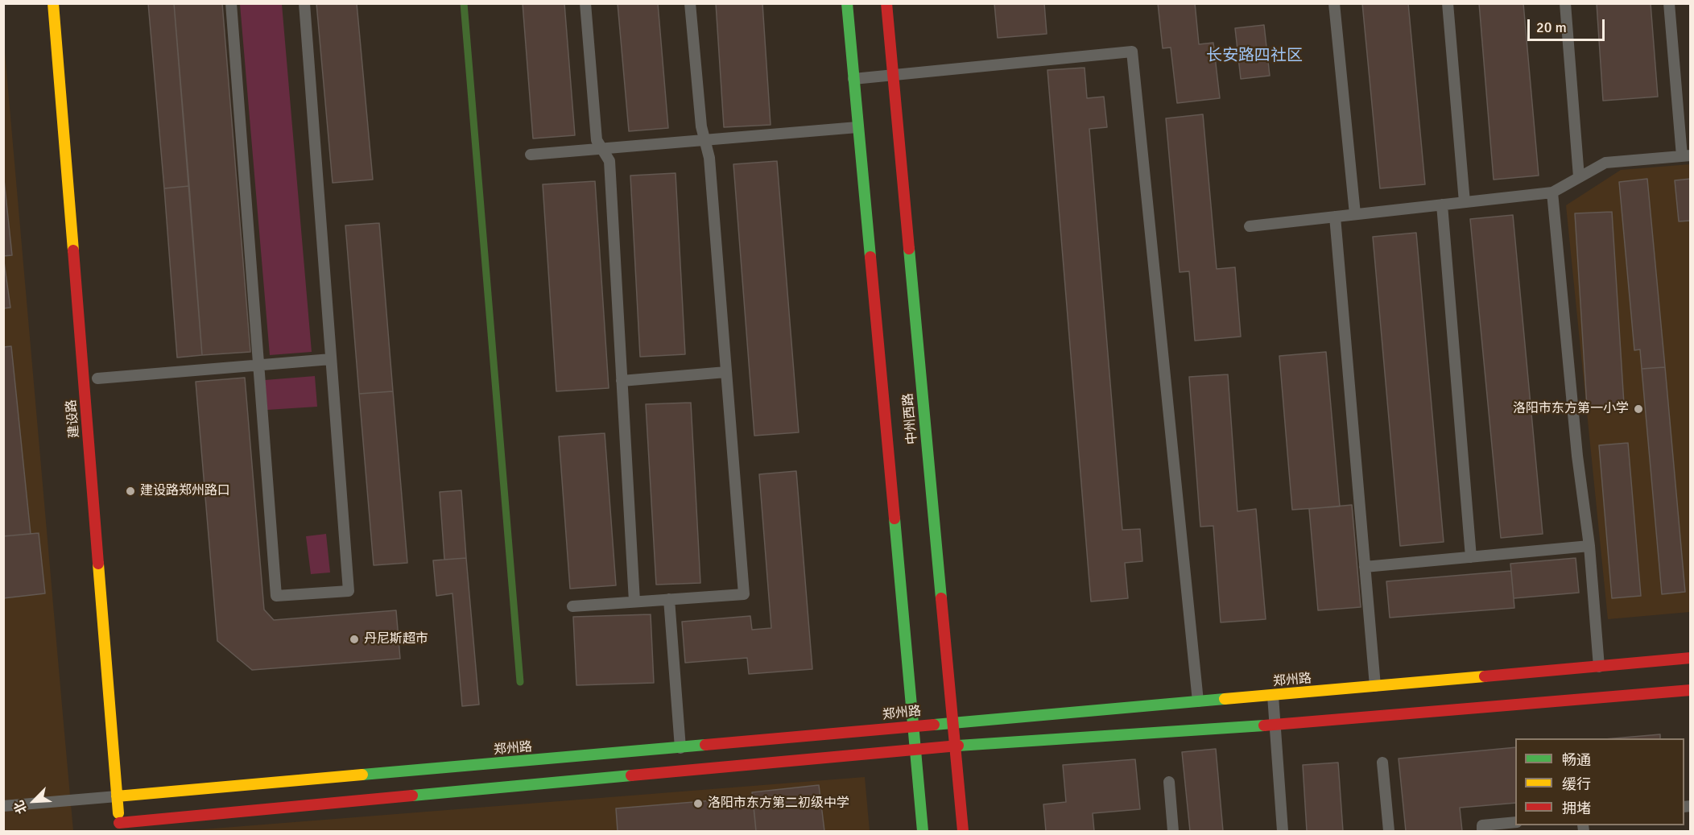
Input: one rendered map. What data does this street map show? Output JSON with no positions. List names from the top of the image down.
{
  "streets": {
    "street": ["建设路", "中州西路", "郑州路"]
  },
  "crossings": [
    ["建设路", "郑州路"],
    ["中州西路", "郑州路"]
  ],
  "districts": ["长安路四社区"],
  "places": [
    "洛阳市东方第一小学",
    "建设路郑州路口",
    "丹尼斯超市",
    "洛阳市东方第二初级中学"
  ],
  "legend": ["畅通", "缓行", "拥堵"],
  "scale_bar": "20 m",
  "north": "bottom left"
}
